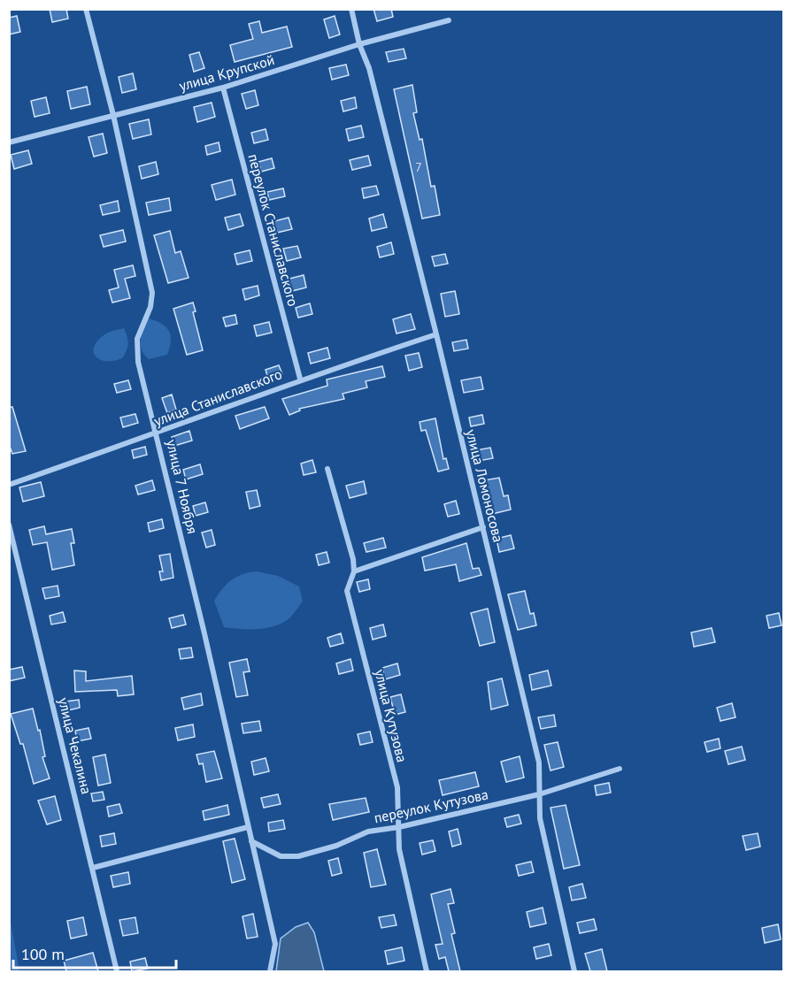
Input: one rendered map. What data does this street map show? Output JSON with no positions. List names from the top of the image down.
{
  "streets": {
    "street": [
      "улица Крупской",
      "переулок Станиславского",
      "улица Станиславского",
      "улица Ломоносова",
      "улица 7 Ноября",
      "улица Кутузова",
      "улица Чекалина",
      "переулок Кутузова"
    ]
  },
  "crossings": [
    ["улица Крупской", "переулок Станиславского"],
    ["улица Крупской", "улица Ломоносова"],
    ["улица Крупской", "улица 7 Ноября"],
    ["переулок Станиславского", "улица Станиславского"],
    ["улица Станиславского", "улица Ломоносова"],
    ["улица Станиславского", "улица 7 Ноября"],
    ["улица Ломоносова", "переулок Кутузова"],
    ["улица 7 Ноября", "переулок Кутузова"],
    ["улица Кутузова", "переулок Кутузова"]
  ],
  "house_numbers": ["7"],
  "scale_bar": "100 m"
}
